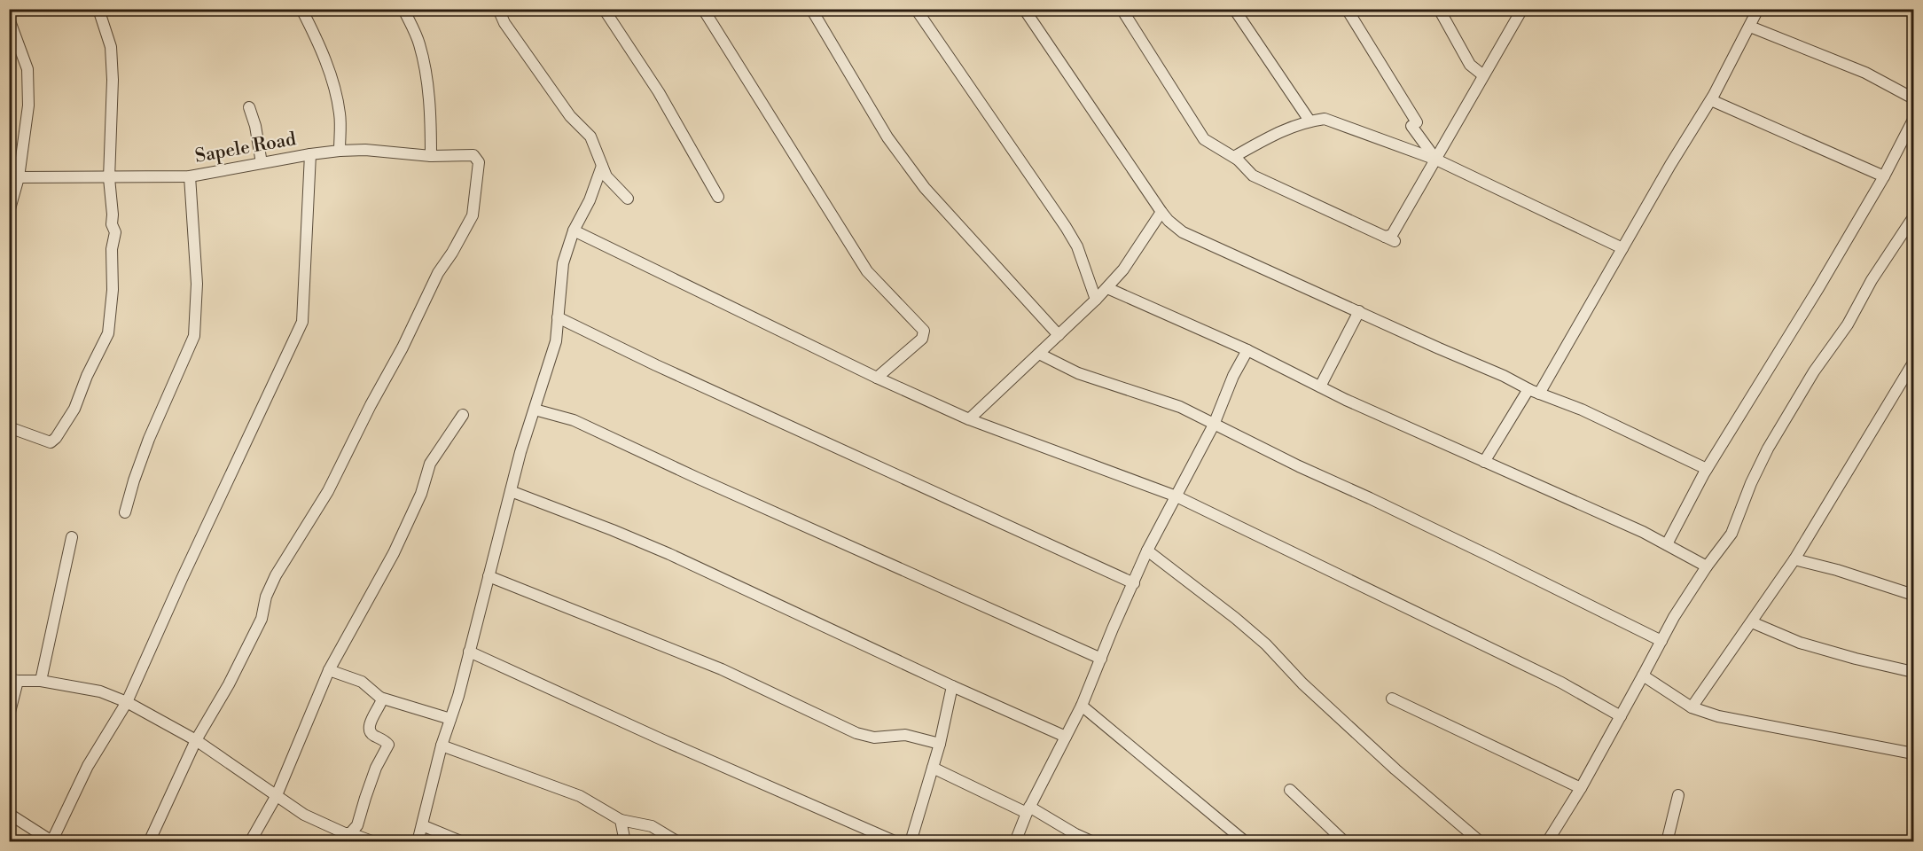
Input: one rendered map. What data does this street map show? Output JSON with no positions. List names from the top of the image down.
{
  "streets": {
    "street": ["Sapele Road"]
  }
}
